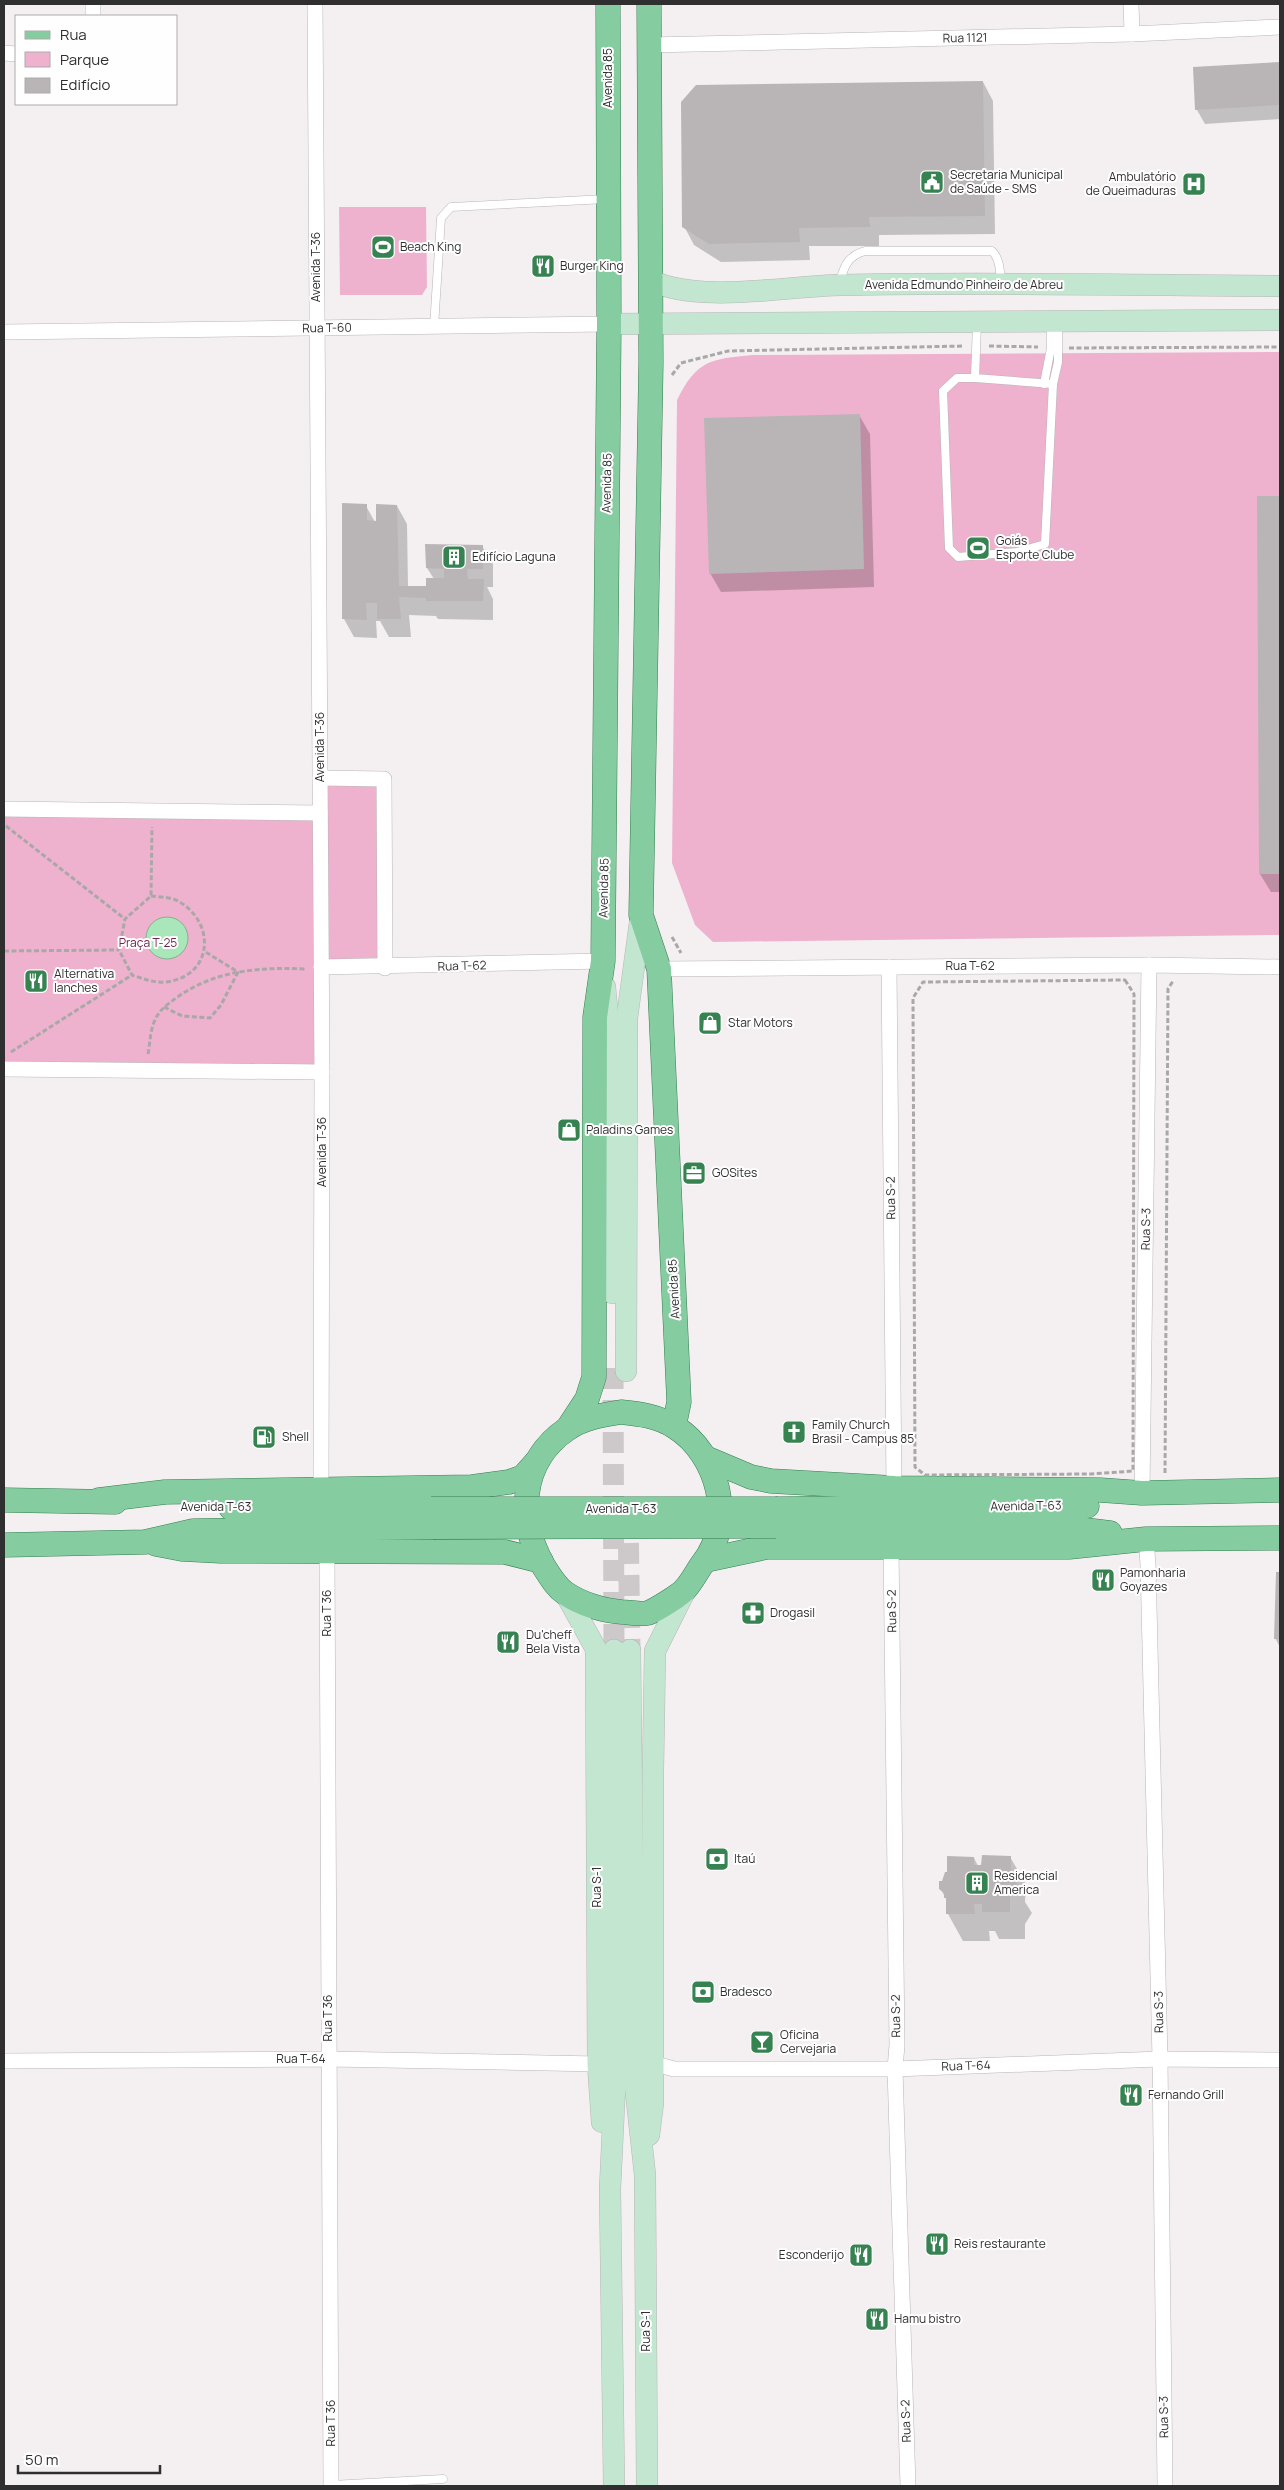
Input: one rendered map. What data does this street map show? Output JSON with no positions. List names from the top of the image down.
{
  "streets": {
    "main road": [
      "Avenida 85",
      "Avenida Edmundo Pinheiro de Abreu",
      "Rua T-60",
      "Avenida T-63",
      "Rua S-1"
    ],
    "street": [
      "Rua 1121",
      "Avenida T-36",
      "Rua T-62",
      "Rua S-2",
      "Rua S-3",
      "Rua T 36",
      "Rua T-64"
    ]
  },
  "crossings": [
    ["Rua 1121", "Avenida 85"],
    ["Avenida 85", "Avenida Edmundo Pinheiro de Abreu"],
    ["Avenida 85", "Rua T-60"],
    ["Avenida 85", "Rua T-62"],
    ["Avenida T-36", "Rua T-60"],
    ["Avenida T-36", "Rua T-62"],
    ["Avenida T-36", "Avenida T-63"],
    ["Rua T-62", "Rua S-2"],
    ["Rua T-62", "Rua S-3"],
    ["Rua S-2", "Avenida T-63"],
    ["Rua S-2", "Rua T-64"],
    ["Rua S-3", "Avenida T-63"],
    ["Rua S-3", "Rua T-64"],
    ["Avenida T-63", "Rua T 36"],
    ["Rua T 36", "Rua T-64"],
    ["Rua S-1", "Rua T-64"]
  ],
  "parks": ["Praça T-25"],
  "places": {
    "public building": ["Secretaria Municipal de Saúde - SMS"],
    "hospital": ["Ambulatório de Queimaduras"],
    "sports": ["Beach King", "Goiás Esporte Clube"],
    "restaurant": [
      "Burger King",
      "Alternativa lanches",
      "Pamonharia Goyazes",
      "Du'cheff Bela Vista",
      "Fernando Grill",
      "Reis restaurante",
      "Esconderijo",
      "Hamu bistro"
    ],
    "building": ["Edifício Laguna", "Residencial America"],
    "shop": ["Star Motors", "Paladins Games"],
    "office": ["GOSites"],
    "church": ["Family Church Brasil - Campus 85"],
    "fuel station": ["Shell"],
    "pharmacy": ["Drogasil"],
    "bank": ["Itaú", "Bradesco"],
    "bar": ["Oficina Cervejaria"]
  },
  "legend": ["Rua", "Parque", "Edifício"],
  "scale_bar": "50 m"
}
